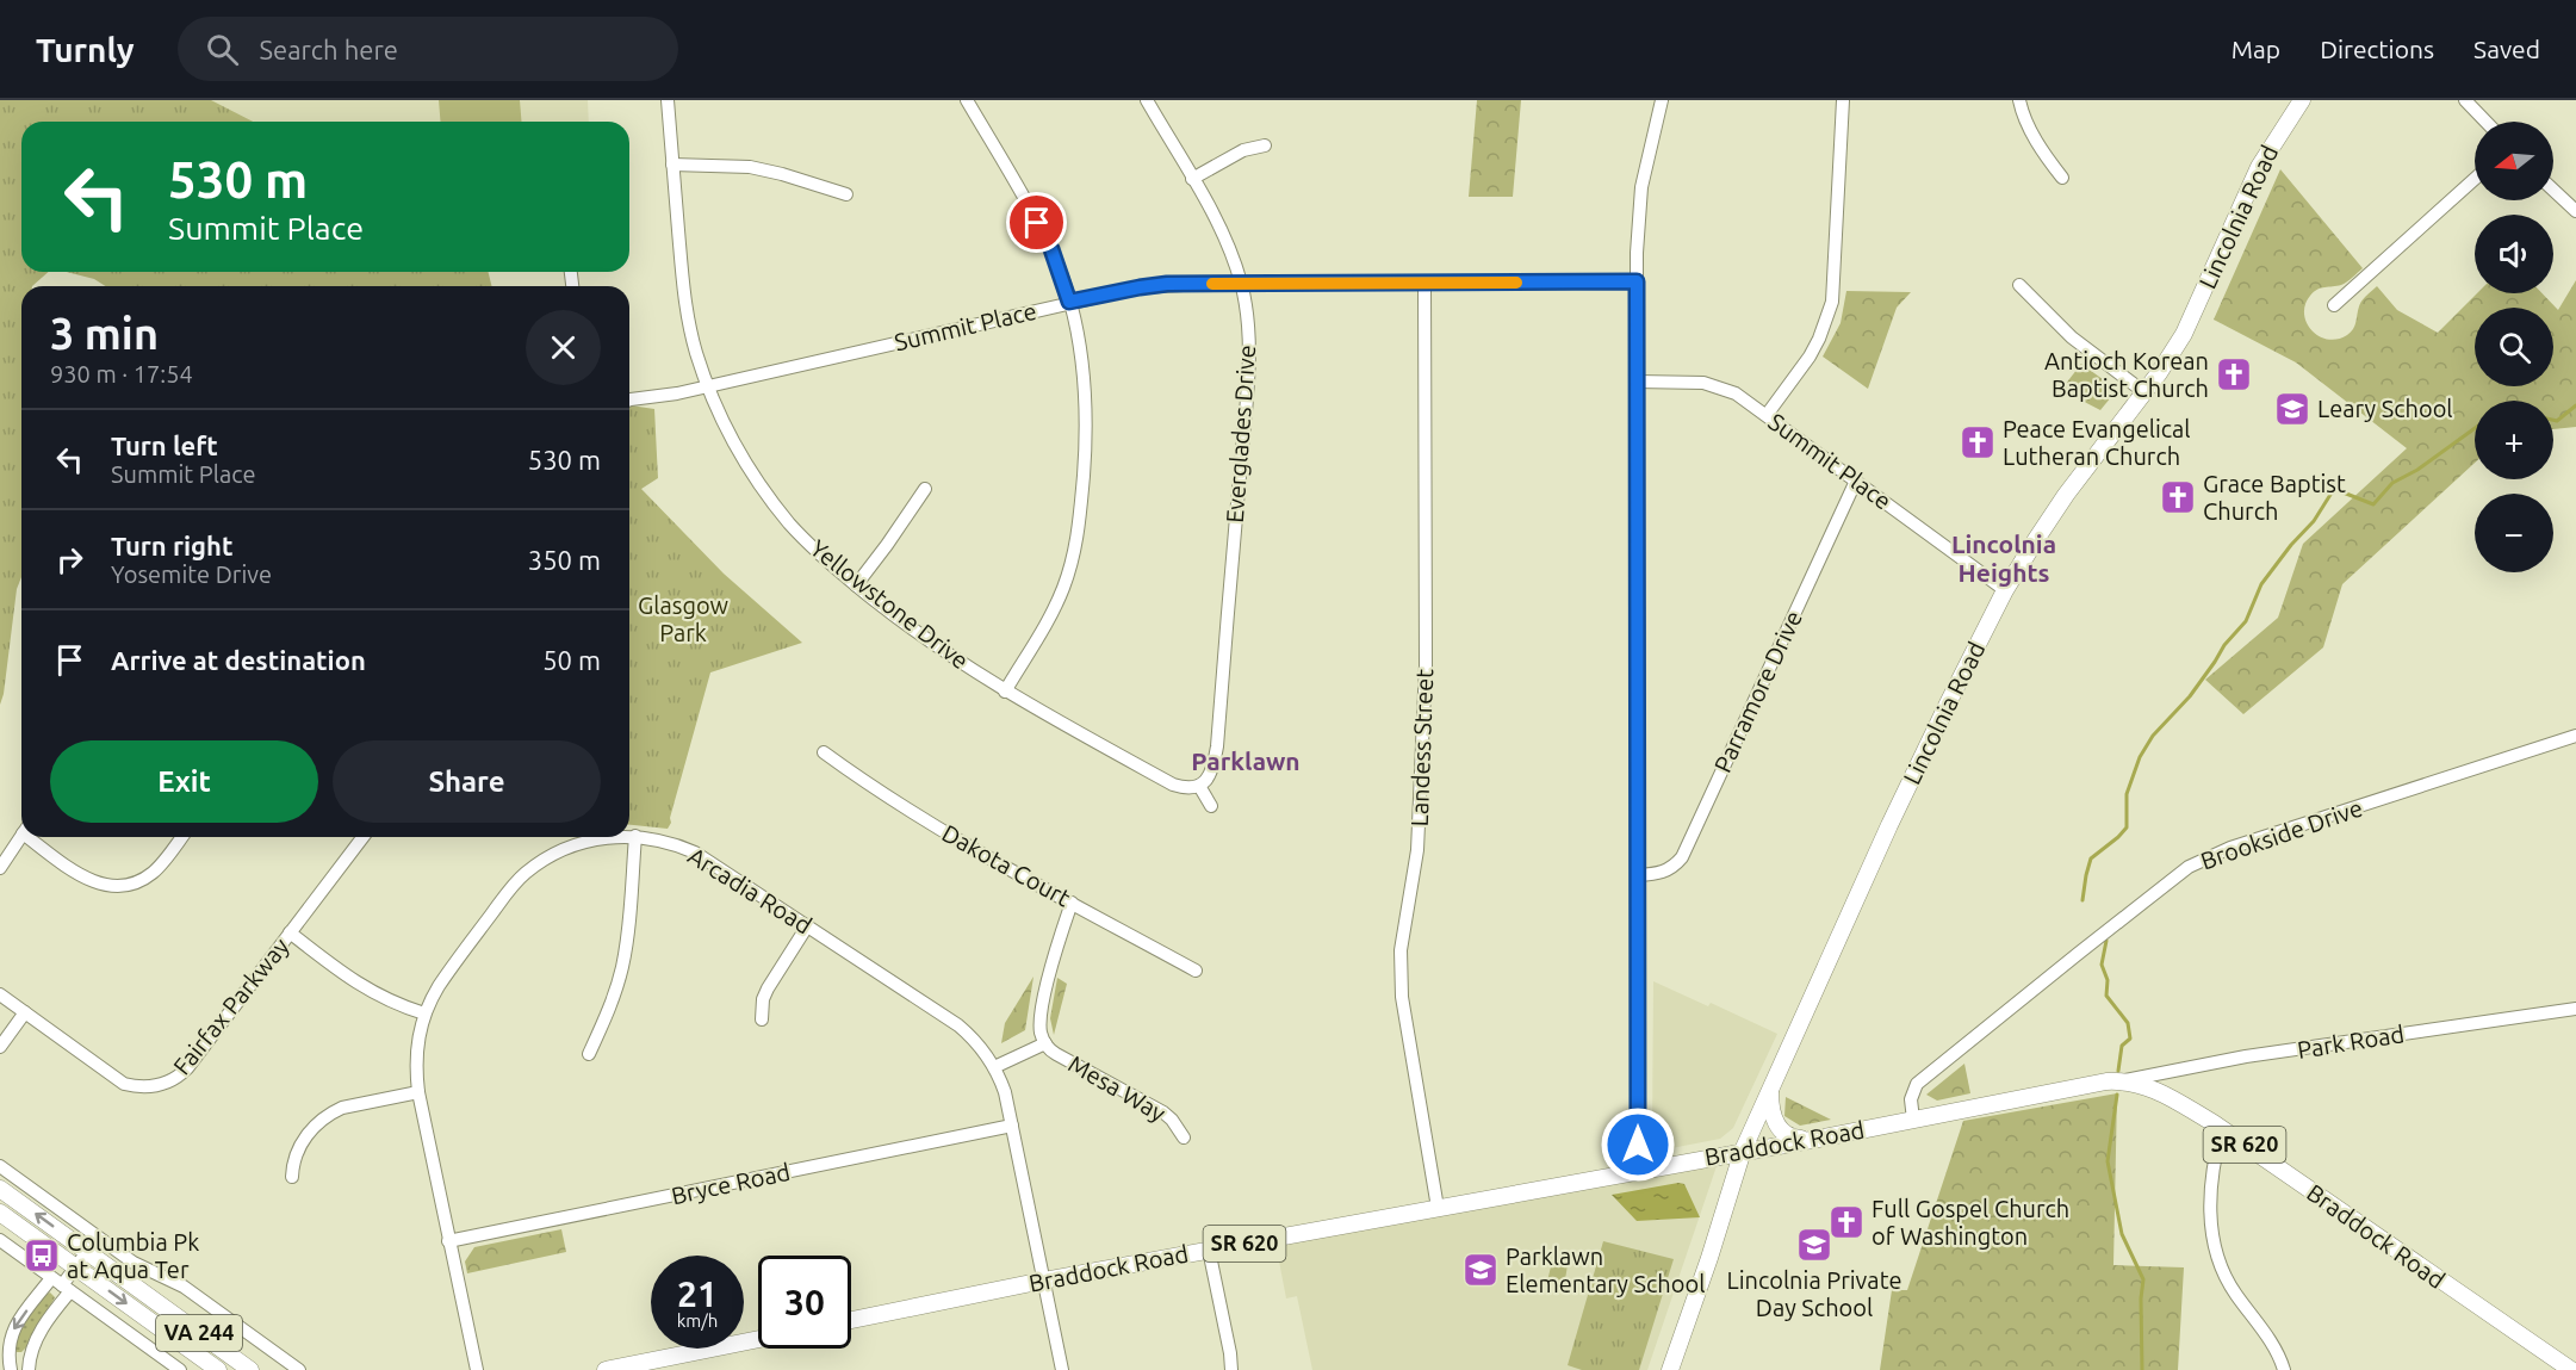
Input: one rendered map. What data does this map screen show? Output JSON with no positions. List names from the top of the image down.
{
  "streets": {
    "main road": [
      "Lincolnia Road",
      "Braddock Road",
      "SR 620",
      "VA 244"
    ],
    "street": [
      "Summit Place",
      "Everglades Drive",
      "Yellowstone Drive",
      "Parramore Drive",
      "Landess Street",
      "Brookside Drive",
      "Dakota Court",
      "Arcadia Road",
      "Fairfax Parkway",
      "Park Road",
      "Mesa Way",
      "Bryce Road"
    ]
  },
  "crossings": [
    ["Lincolnia Road", "Summit Place"],
    ["Lincolnia Road", "Braddock Road"],
    ["Summit Place", "Everglades Drive"],
    ["Summit Place", "Yellowstone Drive"],
    ["Summit Place", "Parramore Drive"],
    ["Summit Place", "Landess Street"],
    ["Everglades Drive", "Yellowstone Drive"],
    ["Landess Street", "Braddock Road"],
    ["Brookside Drive", "Braddock Road"],
    ["Arcadia Road", "Braddock Road"],
    ["Arcadia Road", "Bryce Road"],
    ["Park Road", "Braddock Road"]
  ],
  "districts": ["Lincolnia Heights", "Parklawn"],
  "parks": ["Glasgow Park"],
  "places": {
    "church": [
      "Antioch Korean Baptist Church",
      "Peace Evangelical Lutheran Church",
      "Grace Baptist Church",
      "Full Gospel Church of Washington"
    ],
    "school or university": ["Leary School", "Lincolnia Private Day School", "Parklawn Elementary School"],
    "bus stop": ["Columbia Pk at Aqua Ter"]
  },
  "north": "left",
  "page": {
    "header": "Turnly",
    "search": "Search here",
    "nav": ["Map", "Directions", "Saved"],
    "map_buttons": ["+", "−"],
    "turn": ["530 m", "Summit Place"],
    "heading": ["3 min", "930 m · 17:54"],
    "list": [
      {
        "name": "Turn left",
        "note": "Summit Place",
        "value": "530 m"
      },
      {
        "name": "Turn right",
        "note": "Yosemite Drive",
        "value": "350 m"
      },
      {
        "name": "Arrive at destination",
        "value": "50 m"
      }
    ],
    "buttons": ["Exit", "Share"],
    "speed": "21 km/h",
    "limit": "30"
  }
}
